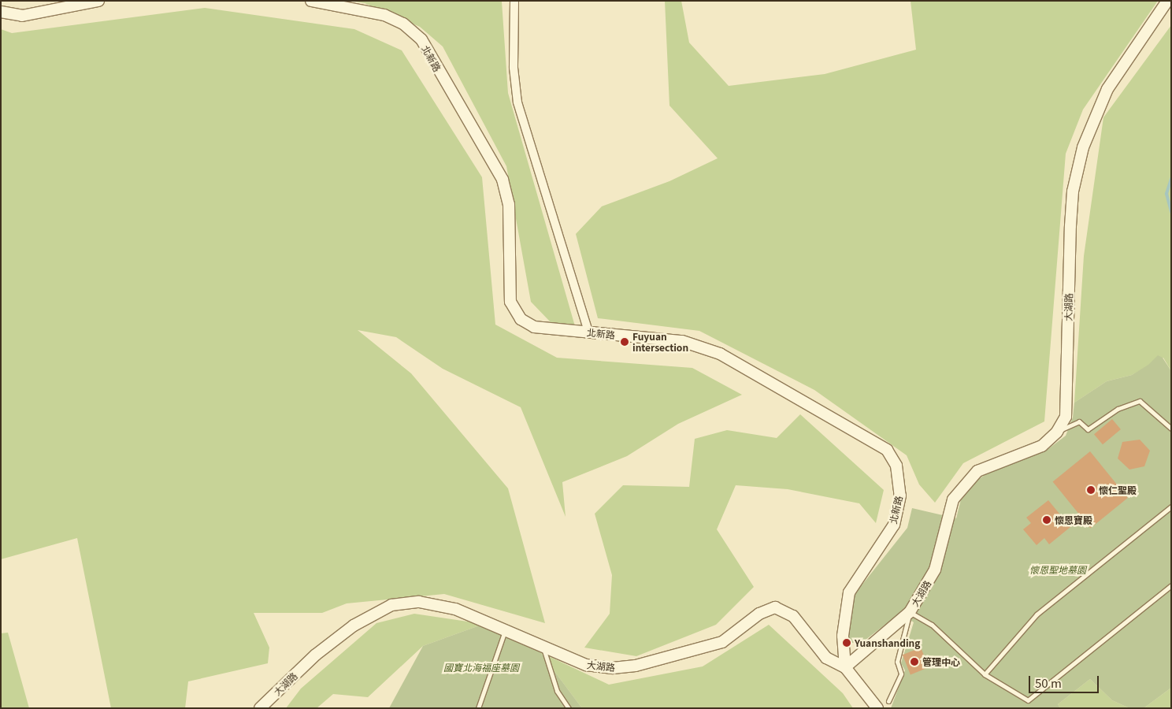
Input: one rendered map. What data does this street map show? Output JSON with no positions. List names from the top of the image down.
{
  "streets": {
    "street": ["北新路", "大湖路"]
  },
  "crossings": [
    ["北新路", "大湖路"]
  ],
  "parks": ["懷恩聖地墓園", "國寶北海福座墓園"],
  "places": [
    "Fuyuan intersection",
    "懷仁聖殿",
    "懷恩寶殿",
    "Yuanshanding",
    "管理中心"
  ],
  "scale_bar": "50 m"
}
